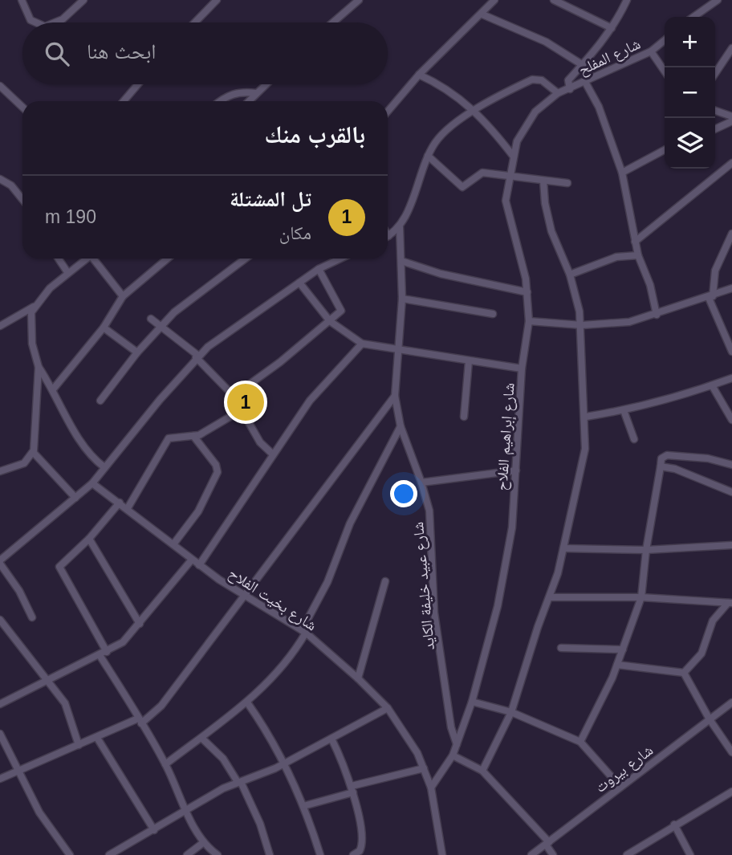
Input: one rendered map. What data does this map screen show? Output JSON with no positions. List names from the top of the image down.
{
  "streets": {
    "street": [
      "شارع المفلح",
      "شارع إبراهيم الفلاح",
      "شارع عبيد خليفة الكايد",
      "شارع بخيت الفلاح",
      "شارع بيروت"
    ]
  },
  "crossings": [
    ["شارع المفلح", "شارع إبراهيم الفلاح"],
    ["شارع إبراهيم الفلاح", "شارع عبيد خليفة الكايد"],
    ["شارع إبراهيم الفلاح", "شارع بخيت الفلاح"]
  ],
  "page": {
    "map_buttons": ["+", "−"],
    "search": "ابحث هنا",
    "heading": "بالقرب منك",
    "list": [
      {
        "mark": "1",
        "name": "تل المشتلة",
        "note": "مكان",
        "value": "190 m"
      }
    ],
    "pins": "1"
  }
}
